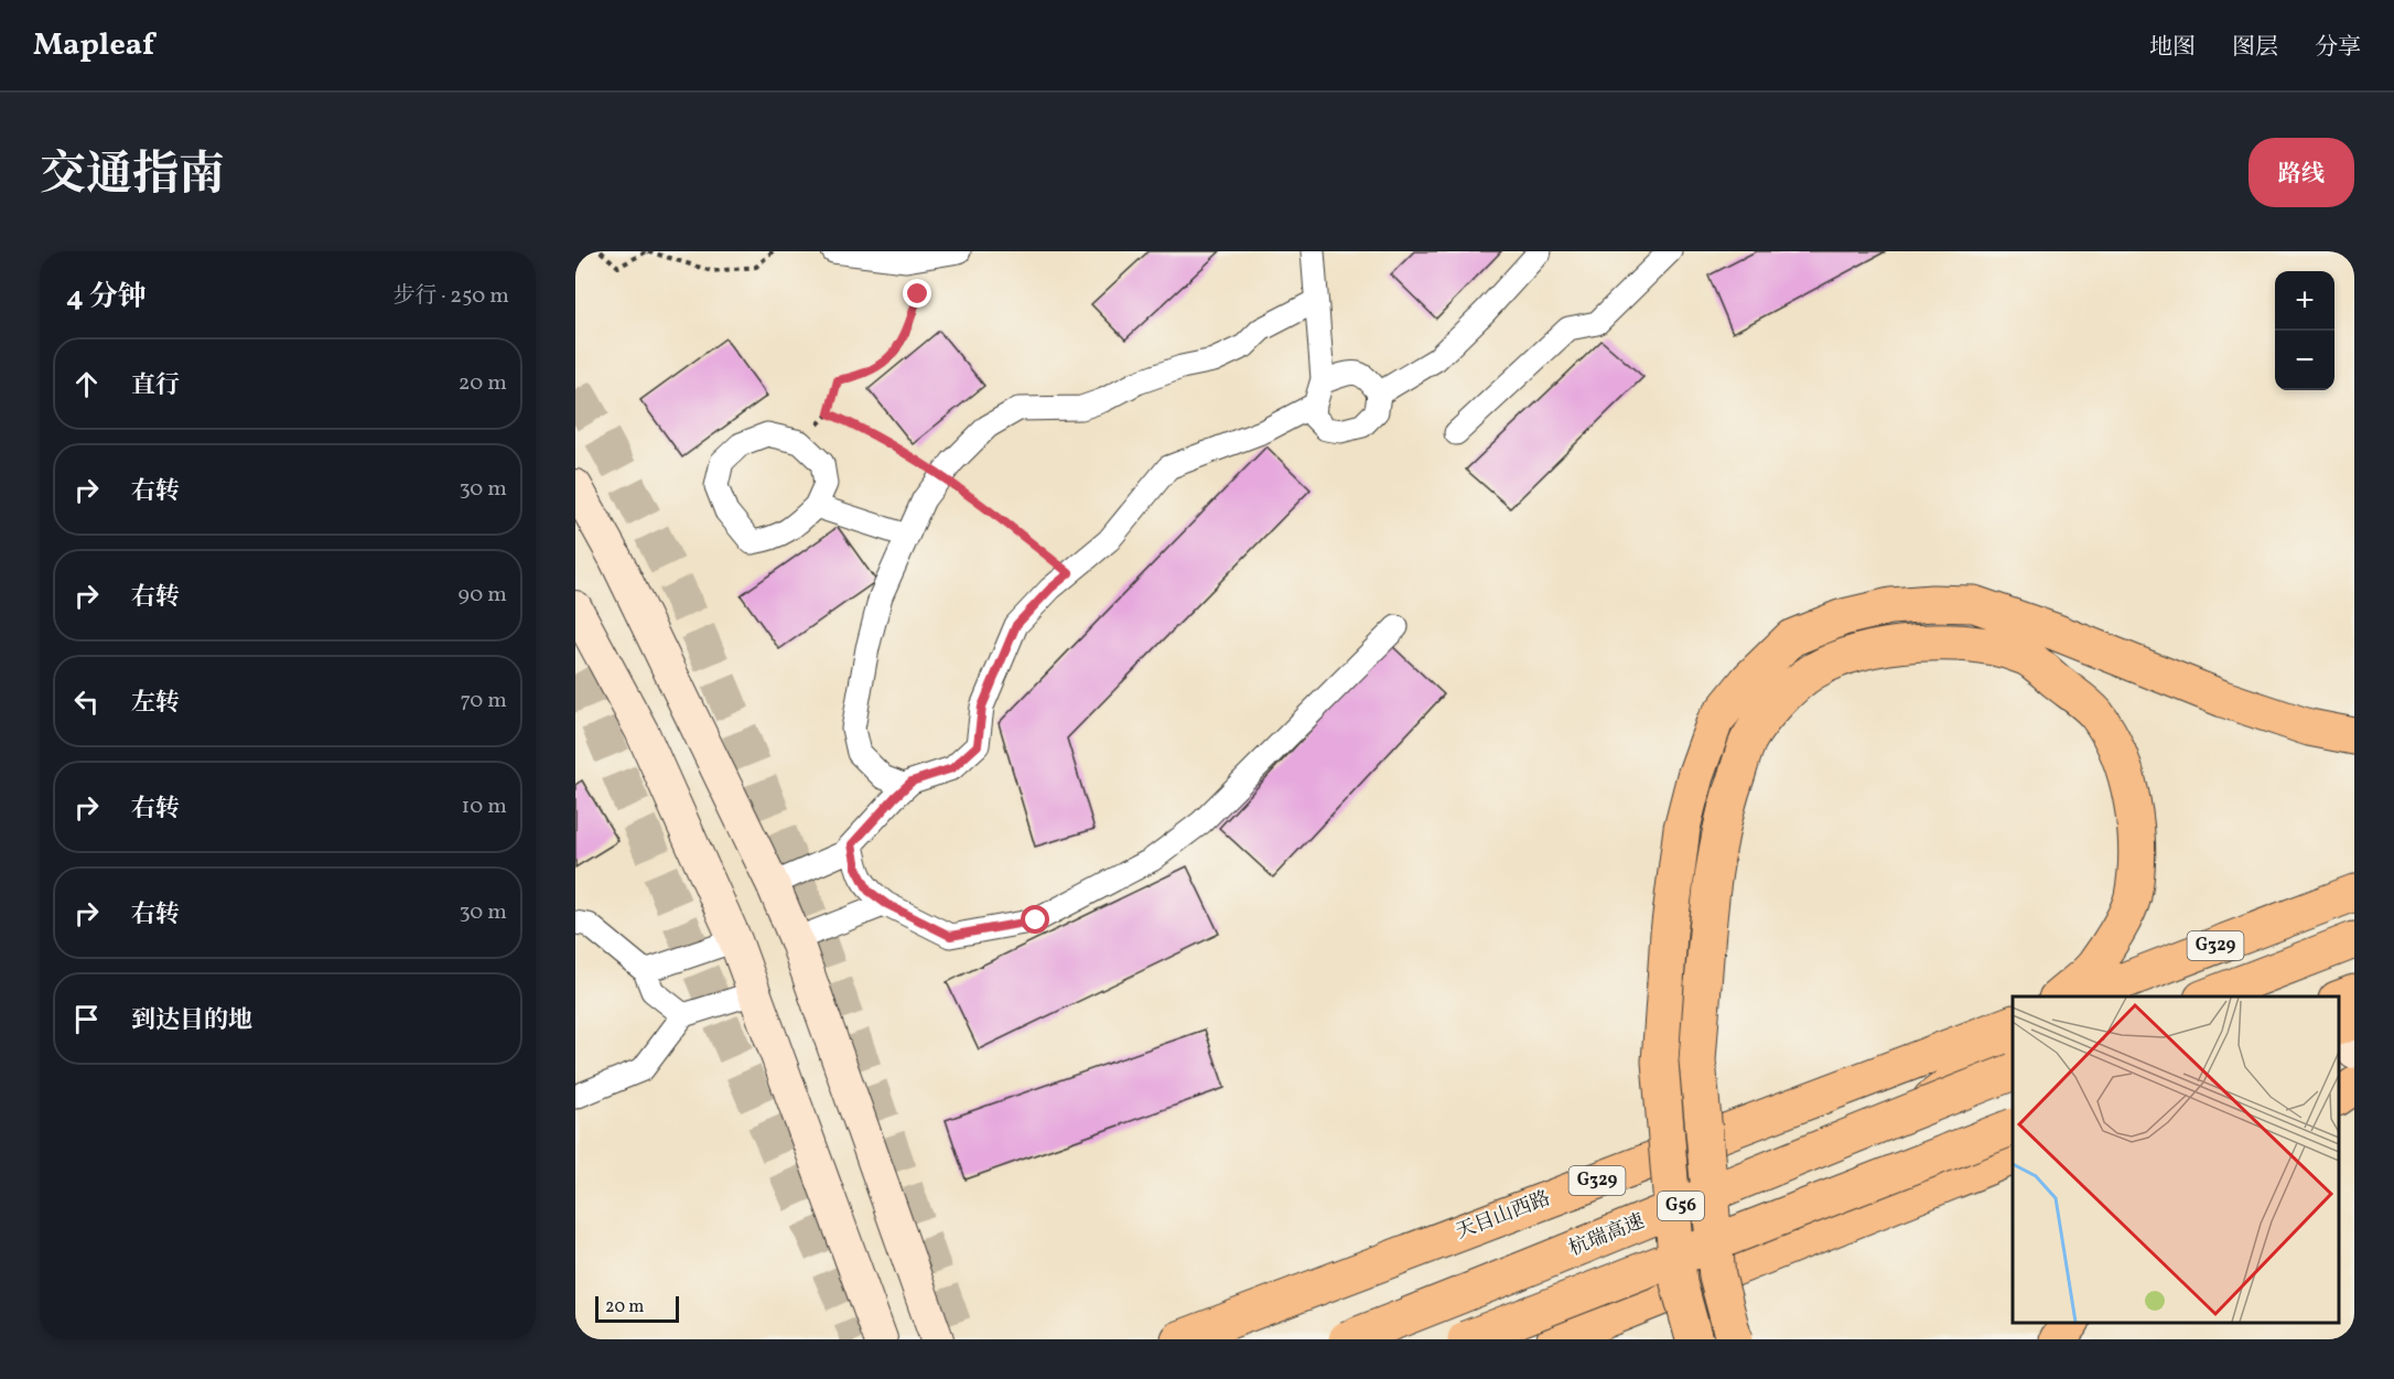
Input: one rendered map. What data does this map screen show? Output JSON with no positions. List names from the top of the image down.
{
  "streets": {
    "highway": [
      "G329",
      "G56",
      "天目山西路",
      "杭瑞高速"
    ]
  },
  "scale_bar": "20 m",
  "page": {
    "header": "Mapleaf",
    "nav": ["地图", "图层", "分享"],
    "title": "交通指南",
    "buttons": "路线",
    "heading": ["4 分钟", "步行 · 250 m"],
    "map_buttons": ["+", "−"],
    "list": [
      ["直行", "20 m"],
      ["右转", "30 m"],
      ["右转", "90 m"],
      ["左转", "70 m"],
      ["右转", "10 m"],
      ["右转", "30 m"],
      "到达目的地"
    ],
    "scale": "20 m"
  }
}
